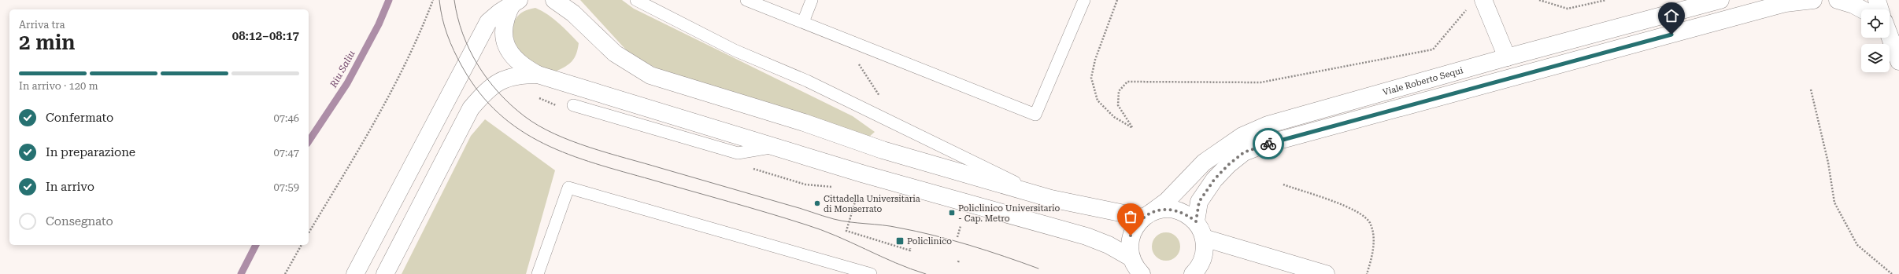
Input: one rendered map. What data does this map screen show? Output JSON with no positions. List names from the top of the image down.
{
  "streets": {
    "street": ["Viale Roberto Sequi"]
  },
  "water": ["Riu Saliu"],
  "places": {
    "other": ["Cittadella Universitaria di Monserrato"],
    "transit": ["Policlinico Universitario - Cap. Metro", "Policlinico"]
  },
  "page": {
    "heading": ["2 min", "Arriva tra", "08:12–08:17"],
    "bar": "In arrivo · 120 m",
    "list": [
      ["Confermato", "07:46"],
      ["In preparazione", "07:47"],
      ["In arrivo", "07:59"],
      "Consegnato"
    ]
  }
}
